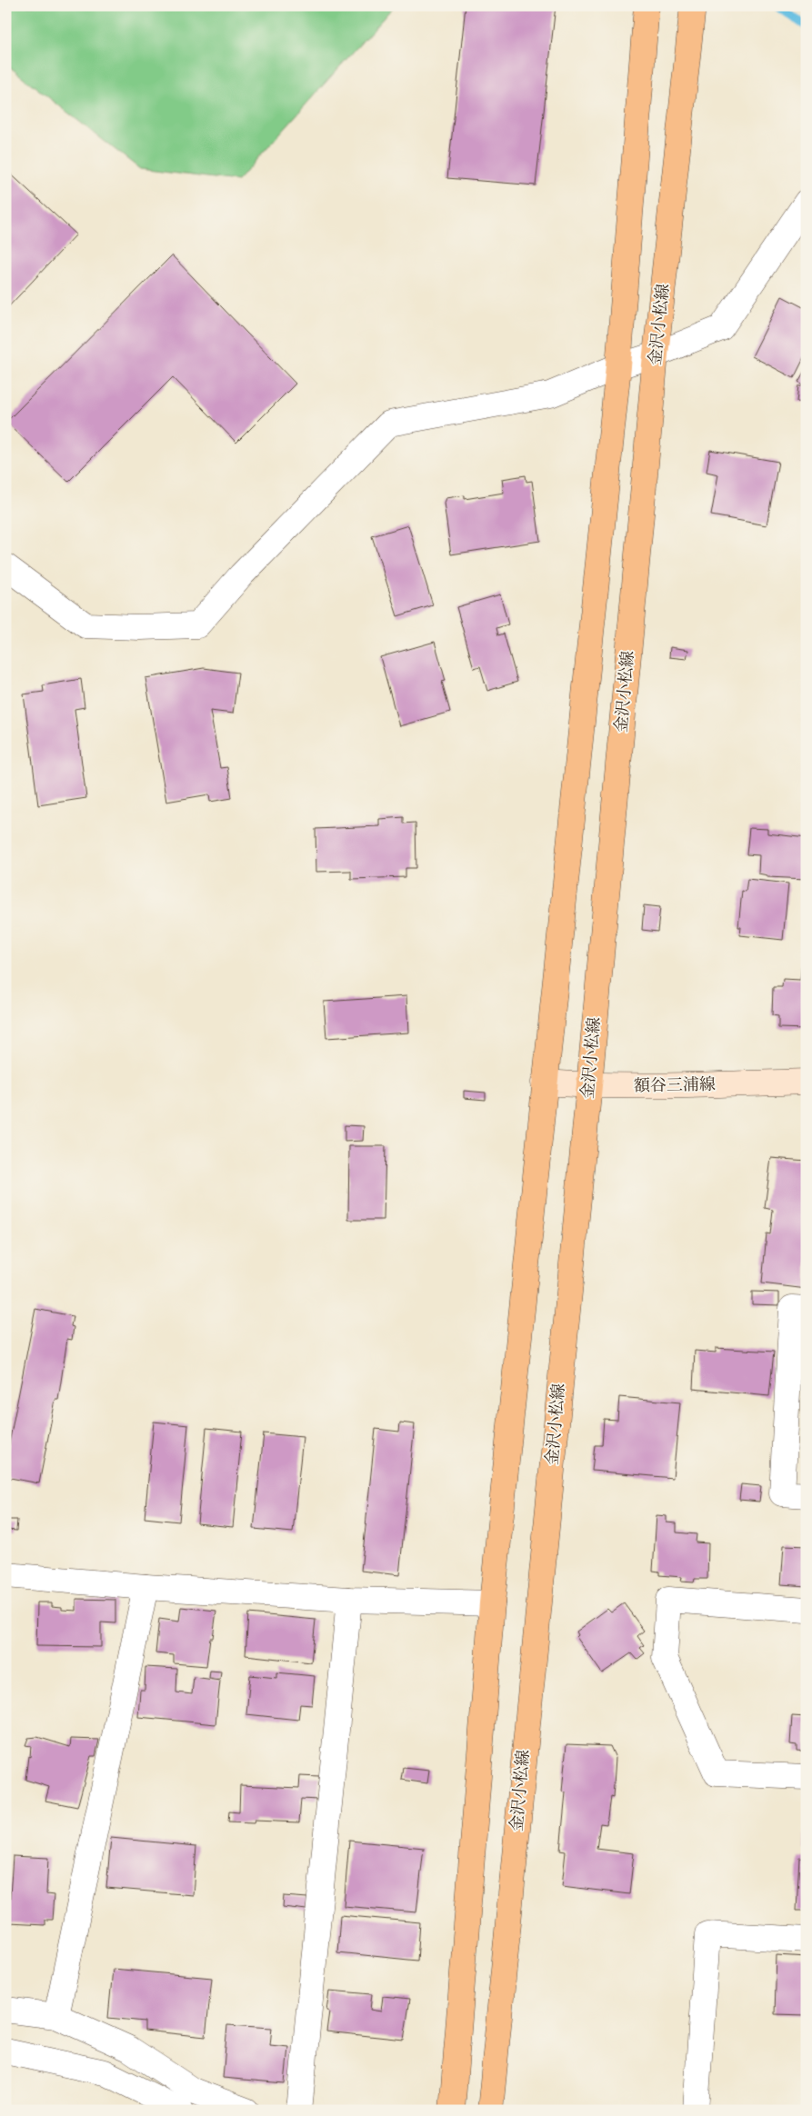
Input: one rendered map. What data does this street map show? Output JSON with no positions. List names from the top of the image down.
{
  "streets": {
    "main road": ["金沢小松線", "額谷三浦線"]
  },
  "crossings": [
    ["金沢小松線", "額谷三浦線"]
  ]
}
